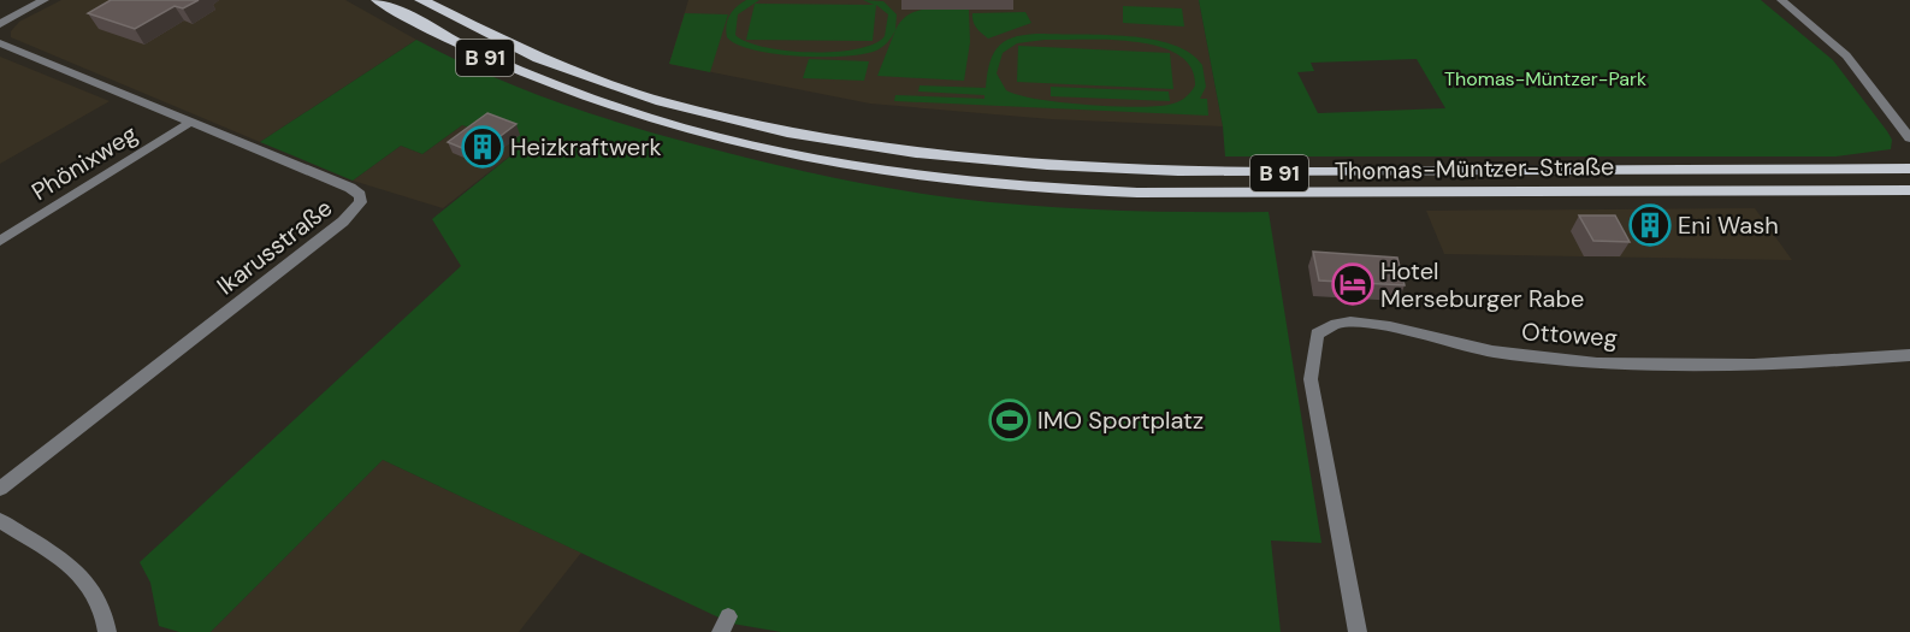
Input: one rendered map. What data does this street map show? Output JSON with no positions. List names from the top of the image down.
{
  "streets": {
    "main road": ["B 91", "Thomas-Müntzer-Straße"],
    "street": ["Phönixweg", "Ikarusstraße", "Ottoweg"]
  },
  "crossings": [
    ["Phönixweg", "Ikarusstraße"]
  ],
  "parks": ["Thomas-Müntzer-Park"],
  "places": {
    "building": ["Heizkraftwerk", "Eni Wash"],
    "hotel": ["Hotel Merseburger Rabe"],
    "sports": ["IMO Sportplatz"]
  }
}
